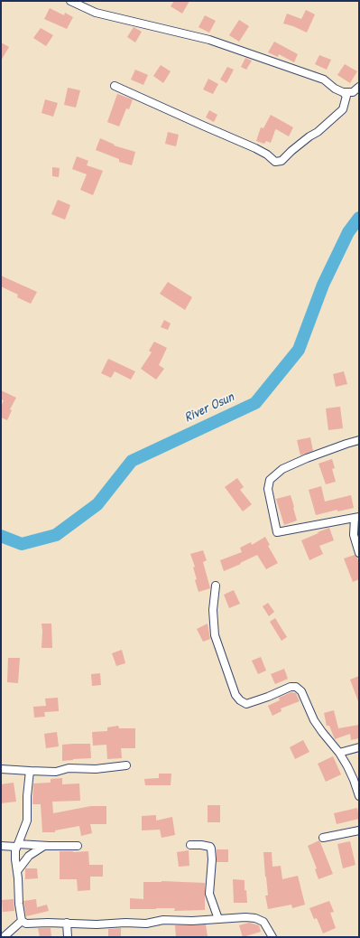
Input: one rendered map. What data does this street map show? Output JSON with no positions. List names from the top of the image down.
{
  "water": ["River Osun"]
}
